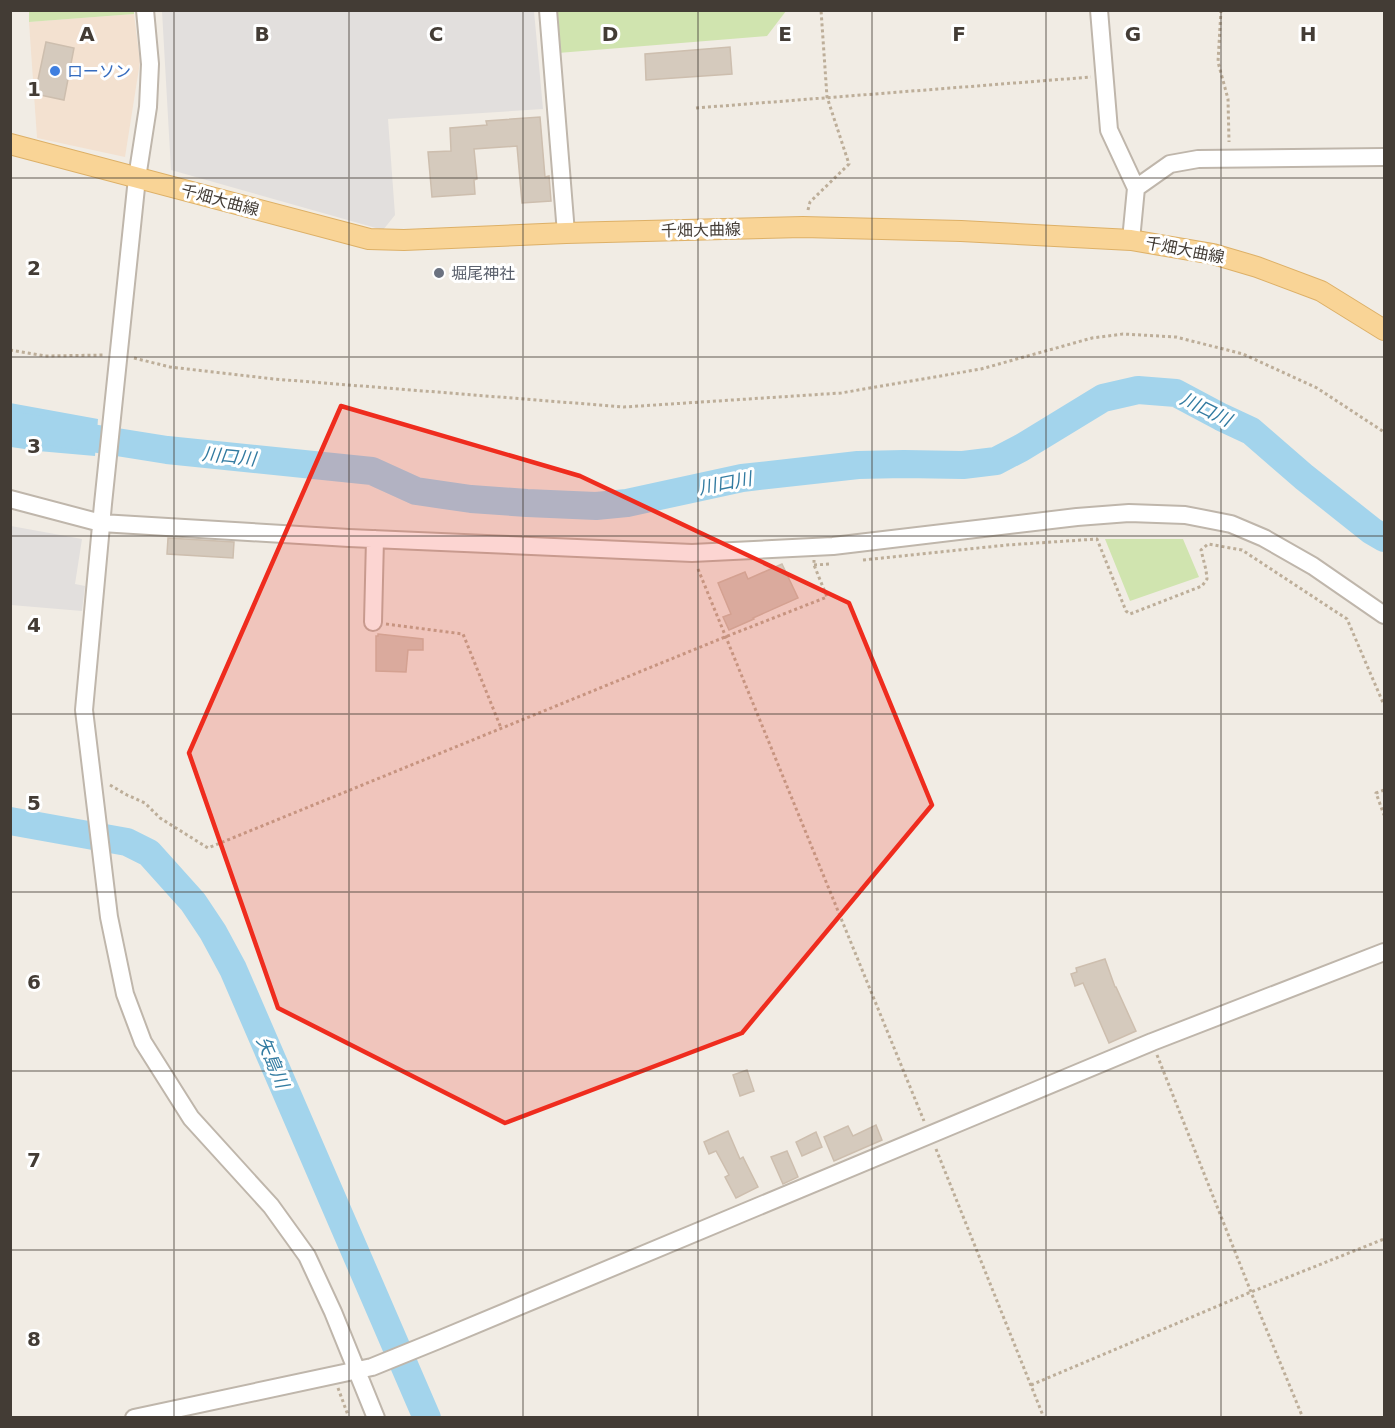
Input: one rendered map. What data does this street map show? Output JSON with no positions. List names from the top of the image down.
{
  "streets": {
    "main road": ["千畑大曲線"]
  },
  "water": ["川口川", "矢島川"],
  "places": ["ローソン", "堀尾神社"],
  "grid": {
    "columns": [
      "A",
      "B",
      "C",
      "D",
      "E",
      "F",
      "G",
      "H"
    ],
    "rows": [
      "1",
      "2",
      "3",
      "4",
      "5",
      "6",
      "7",
      "8"
    ]
  }
}
